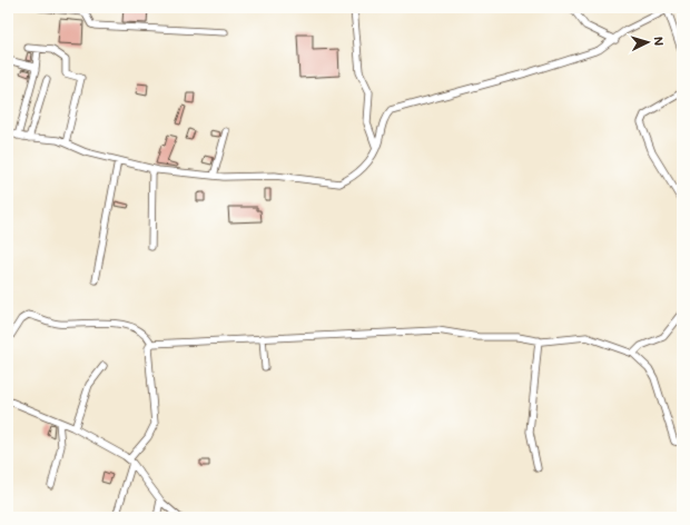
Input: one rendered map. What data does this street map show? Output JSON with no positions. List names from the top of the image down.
{
  "north": "right"
}
